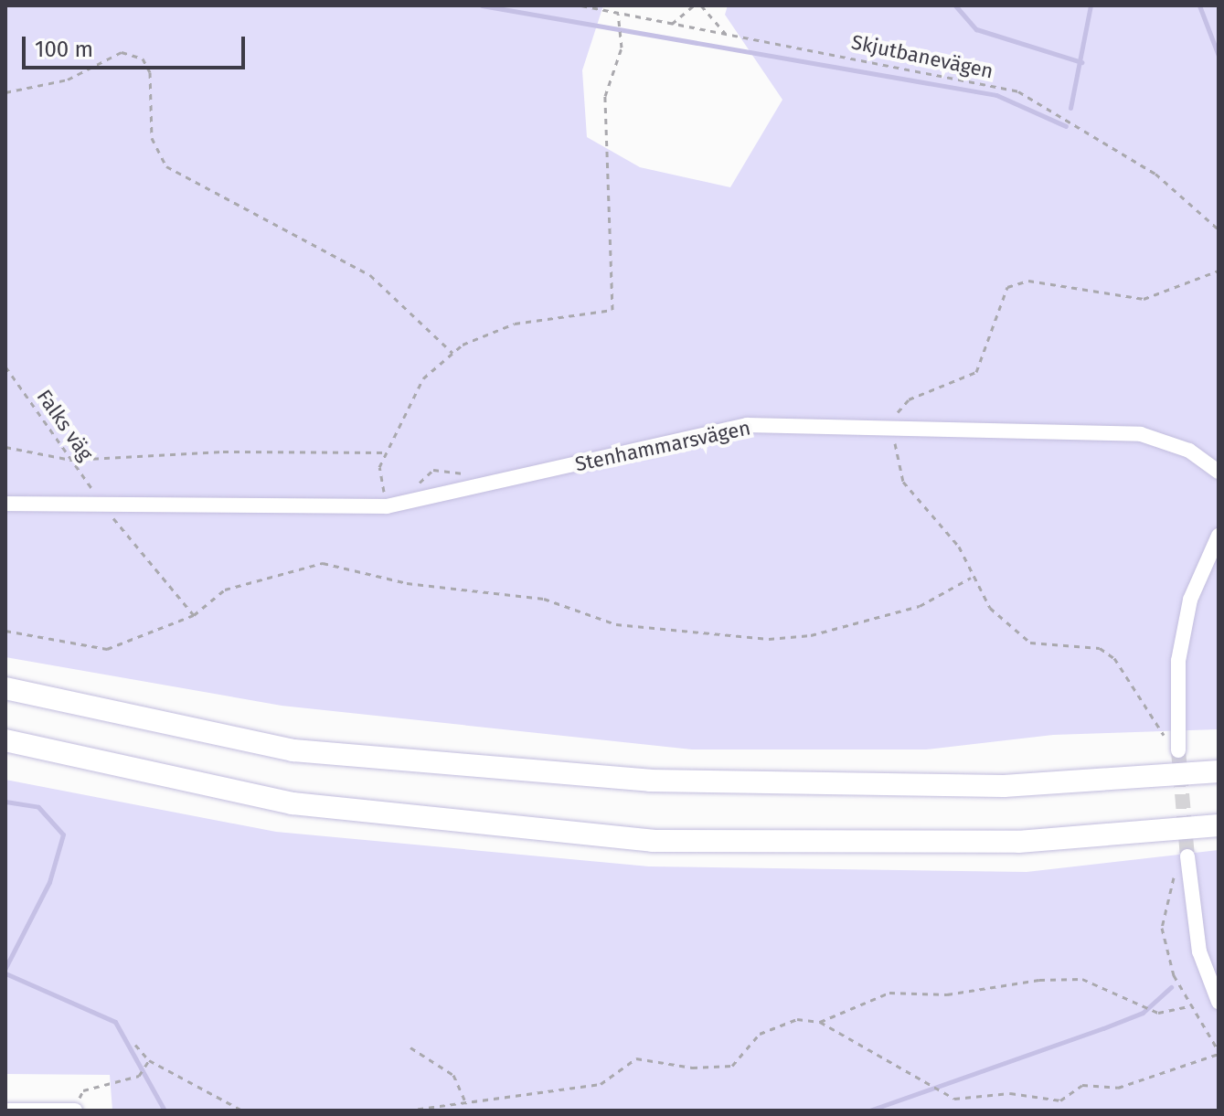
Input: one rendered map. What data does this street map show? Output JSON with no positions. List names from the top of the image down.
{
  "streets": {
    "street": ["Stenhammarsvägen"],
    "path": ["Skjutbanevägen", "Falks väg"]
  },
  "crossings": [
    ["Falks väg", "Stenhammarsvägen"]
  ],
  "scale_bar": "100 m"
}
